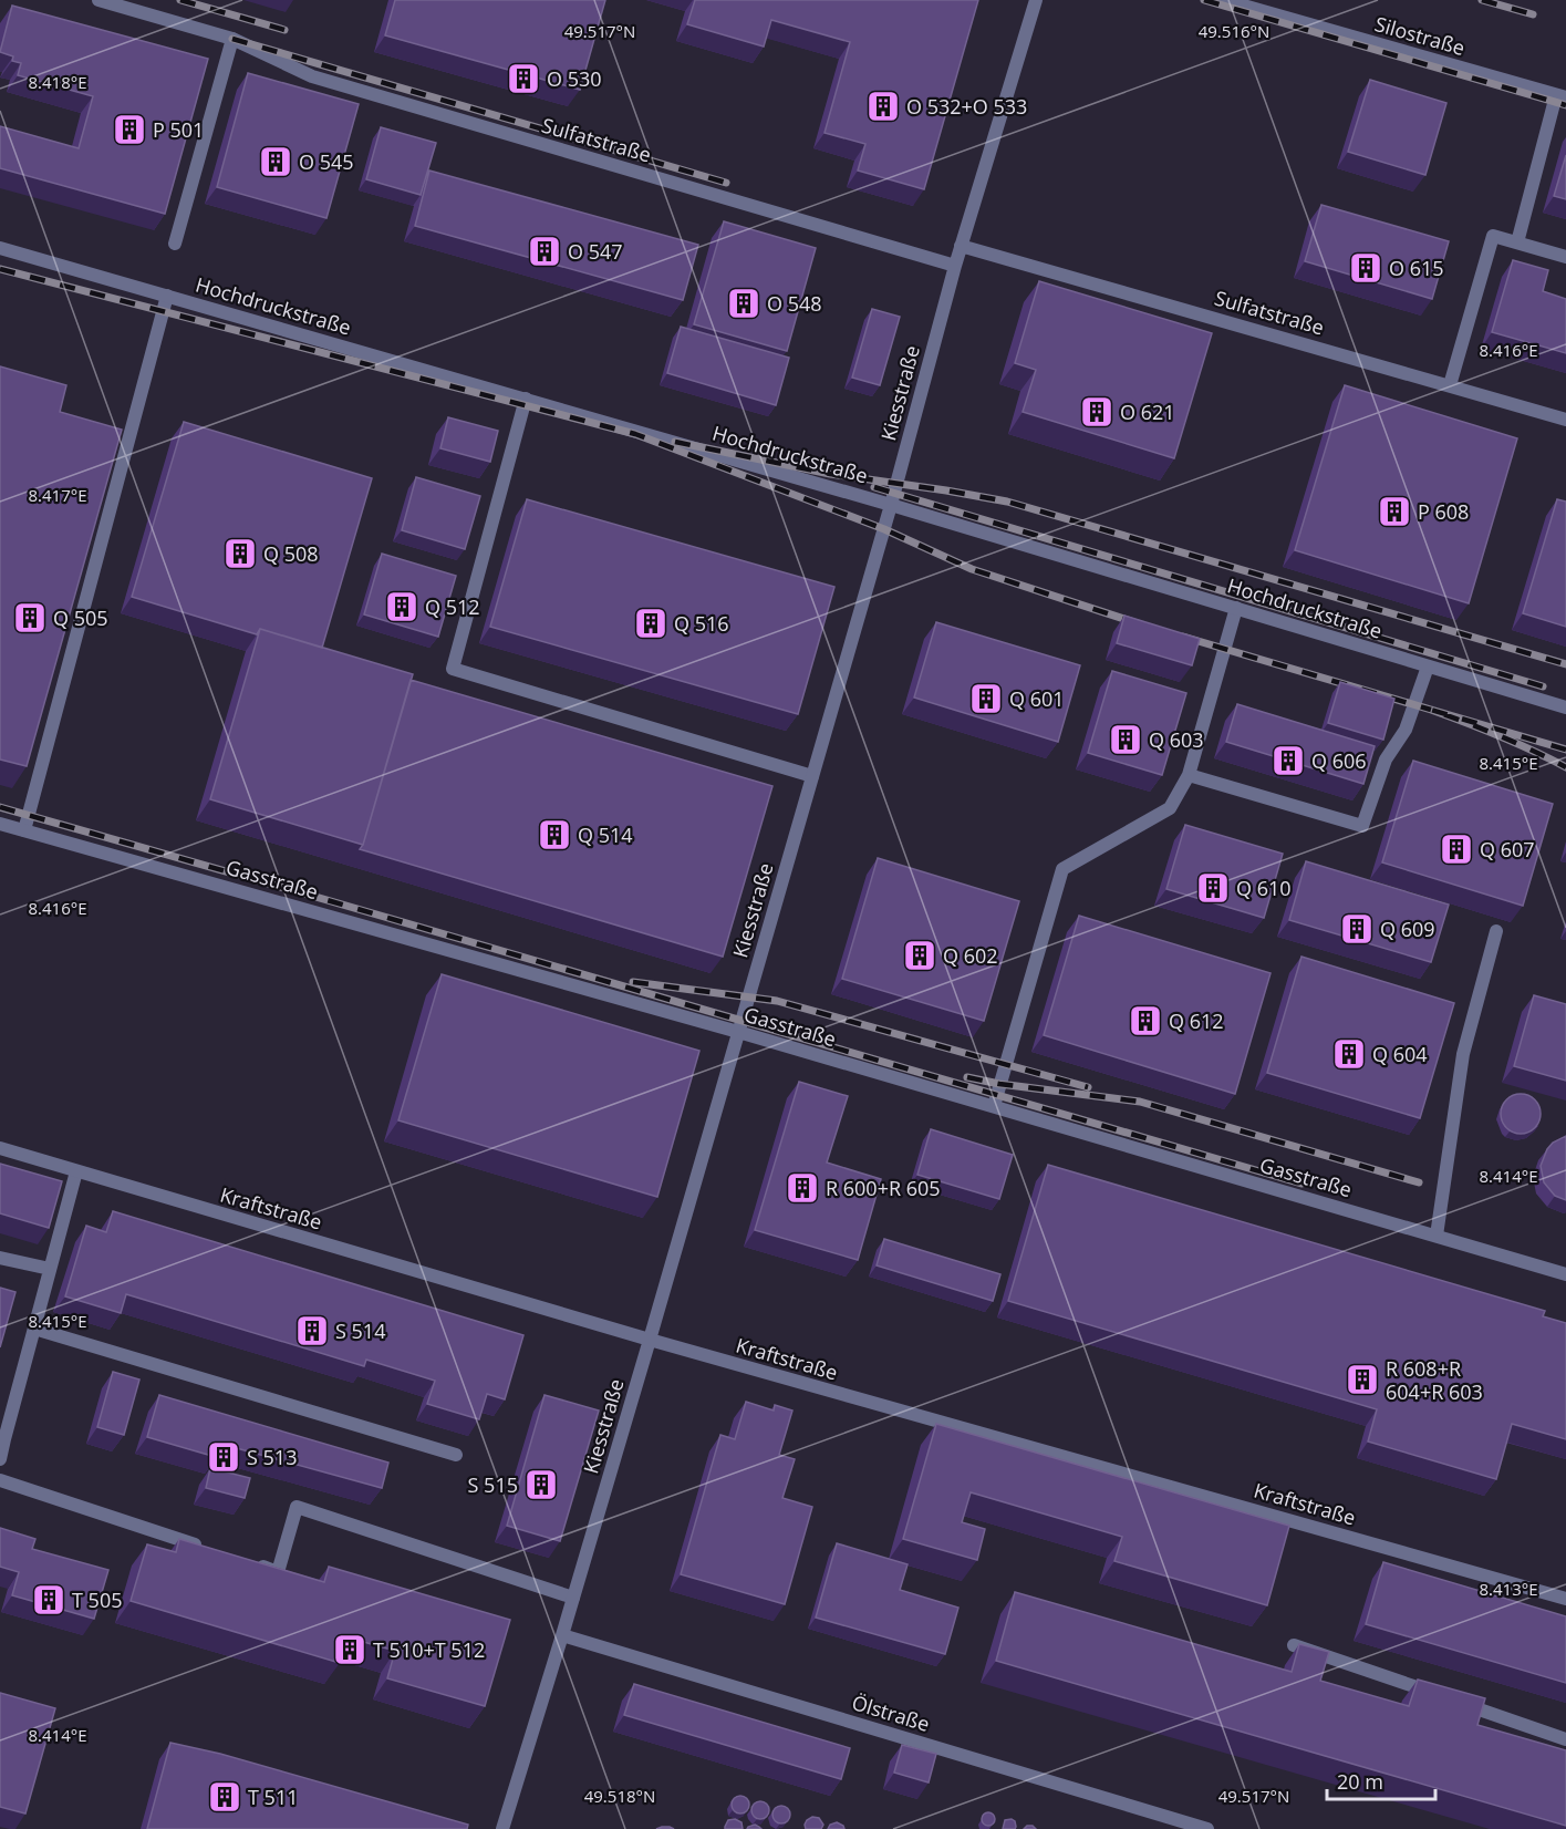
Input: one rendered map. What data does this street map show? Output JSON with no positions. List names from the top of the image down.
{
  "streets": {
    "street": [
      "Silostraße",
      "Sulfatstraße",
      "Hochdruckstraße",
      "Kiesstraße",
      "Gasstraße",
      "Kraftstraße",
      "Ölstraße"
    ]
  },
  "crossings": [
    ["Sulfatstraße", "Kiesstraße"],
    ["Hochdruckstraße", "Kiesstraße"],
    ["Kiesstraße", "Gasstraße"],
    ["Kiesstraße", "Kraftstraße"],
    ["Kiesstraße", "Ölstraße"]
  ],
  "places": {
    "building": [
      "O 530",
      "O 532+O 533",
      "P 501",
      "O 545",
      "O 547",
      "O 615",
      "O 548",
      "O 621",
      "P 608",
      "Q 508",
      "Q 512",
      "Q 505",
      "Q 516",
      "Q 601",
      "Q 603",
      "Q 606",
      "Q 514",
      "Q 607",
      "Q 610",
      "Q 609",
      "Q 602",
      "Q 612",
      "Q 604",
      "R 600+R 605",
      "S 514",
      "R 608+R 604+R 603",
      "S 513",
      "S 515",
      "T 505",
      "T 510+T 512",
      "T 511"
    ]
  },
  "scale_bar": "20 m",
  "coordinates": [
    "49.517°N",
    "49.516°N",
    "8.418°E",
    "8.416°E",
    "8.417°E",
    "8.415°E",
    "8.414°E",
    "8.413°E",
    "49.518°N"
  ]
}
